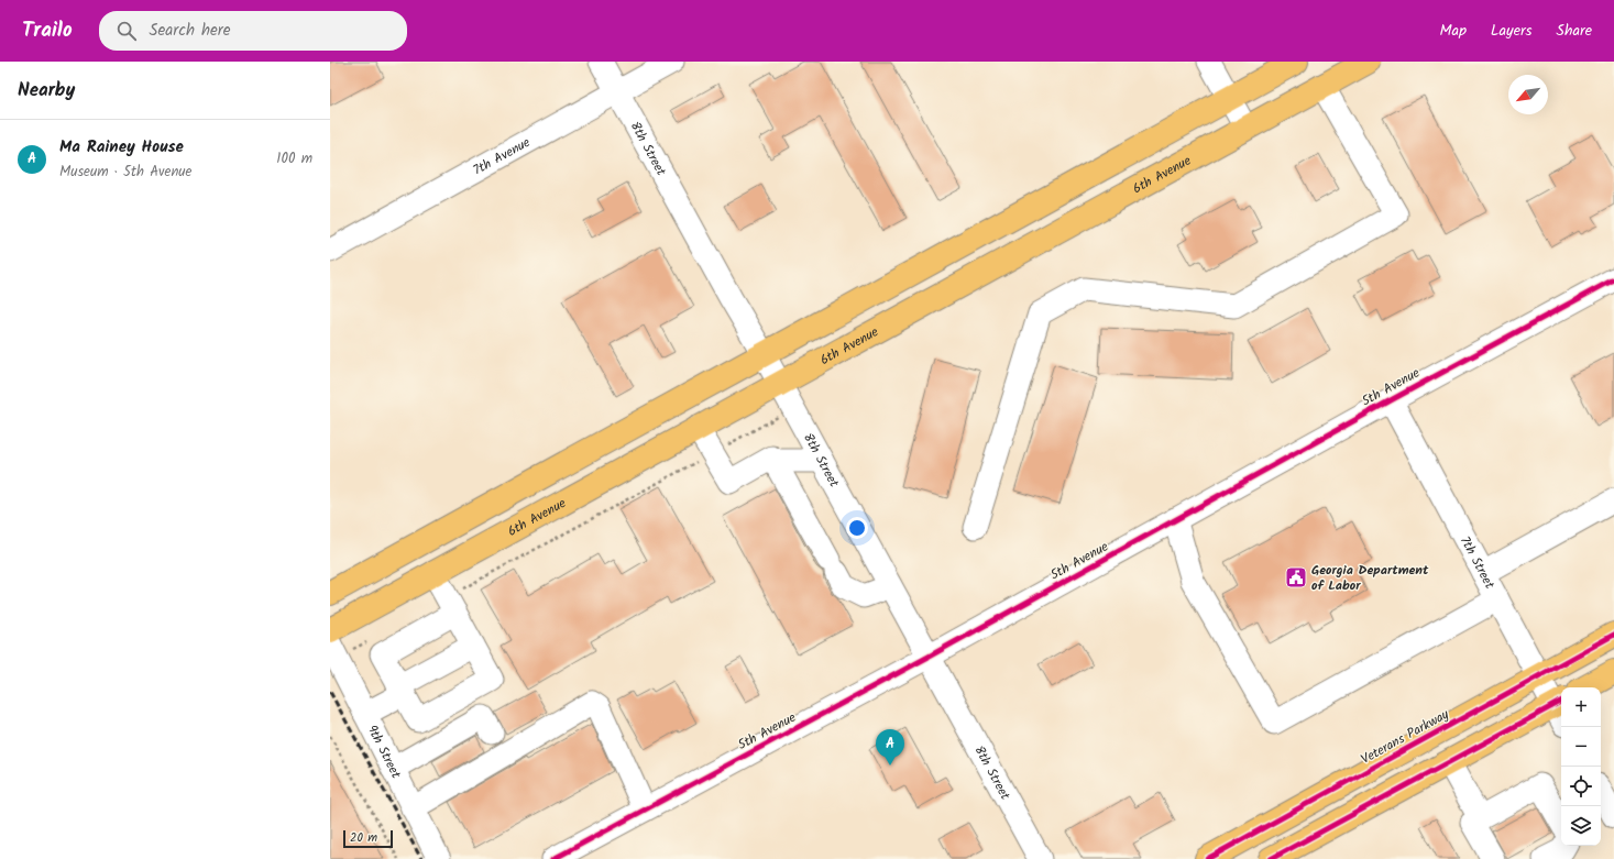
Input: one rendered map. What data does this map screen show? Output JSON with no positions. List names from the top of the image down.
{
  "streets": {
    "main road": ["6th Avenue", "Veterans Parkway"],
    "street": [
      "8th Street",
      "7th Avenue",
      "5th Avenue",
      "7th Street",
      "9th Street"
    ]
  },
  "crossings": [
    ["8th Street", "7th Avenue"],
    ["8th Street", "6th Avenue"],
    ["8th Street", "5th Avenue"],
    ["5th Avenue", "7th Street"],
    ["7th Street", "Veterans Parkway"]
  ],
  "places": {
    "public building": ["Georgia Department of Labor"]
  },
  "scale_bar": "20 m",
  "north": "bottom left",
  "page": {
    "header": "Trailo",
    "search": "Search here",
    "nav": ["Map", "Layers", "Share"],
    "heading": "Nearby",
    "list": [
      {
        "mark": "A",
        "name": "Ma Rainey House",
        "note": "Museum · 5th Avenue",
        "value": "100 m"
      }
    ],
    "map_buttons": ["+", "−"],
    "pins": "A",
    "scale": "20 m"
  }
}
